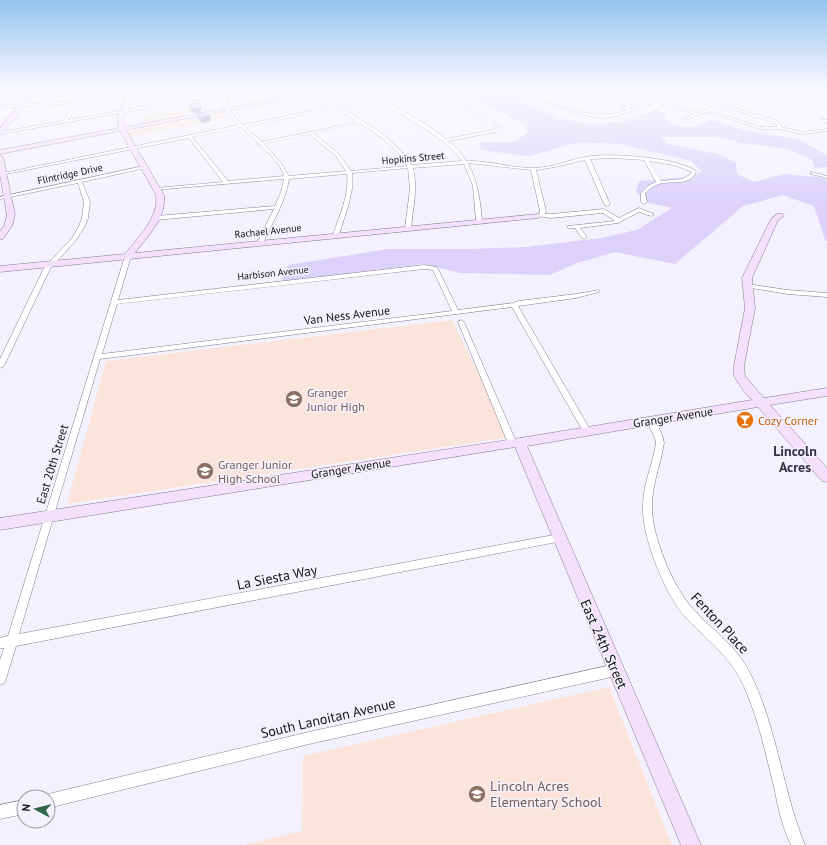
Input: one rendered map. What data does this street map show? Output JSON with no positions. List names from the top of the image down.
{
  "streets": {
    "street": [
      "Hopkins Street",
      "Flintridge Drive",
      "Rachael Avenue",
      "Harbison Avenue",
      "Van Ness Avenue",
      "Granger Avenue",
      "East 20th Street",
      "La Siesta Way",
      "Fenton Place",
      "East 24th Street",
      "South Lanoitan Avenue"
    ]
  },
  "crossings": [
    ["Rachael Avenue", "East 20th Street"],
    ["Harbison Avenue", "Van Ness Avenue"],
    ["Harbison Avenue", "East 20th Street"],
    ["Van Ness Avenue", "East 20th Street"],
    ["Granger Avenue", "East 20th Street"],
    ["Granger Avenue", "Fenton Place"],
    ["Granger Avenue", "East 24th Street"],
    ["East 20th Street", "La Siesta Way"],
    ["La Siesta Way", "East 24th Street"],
    ["East 24th Street", "South Lanoitan Avenue"]
  ],
  "districts": ["Lincoln Acres"],
  "places": {
    "school or university": ["Granger Junior High", "Granger Junior High School", "Lincoln Acres Elementary School"],
    "bar": ["Cozy Corner"]
  },
  "north": "left"
}
